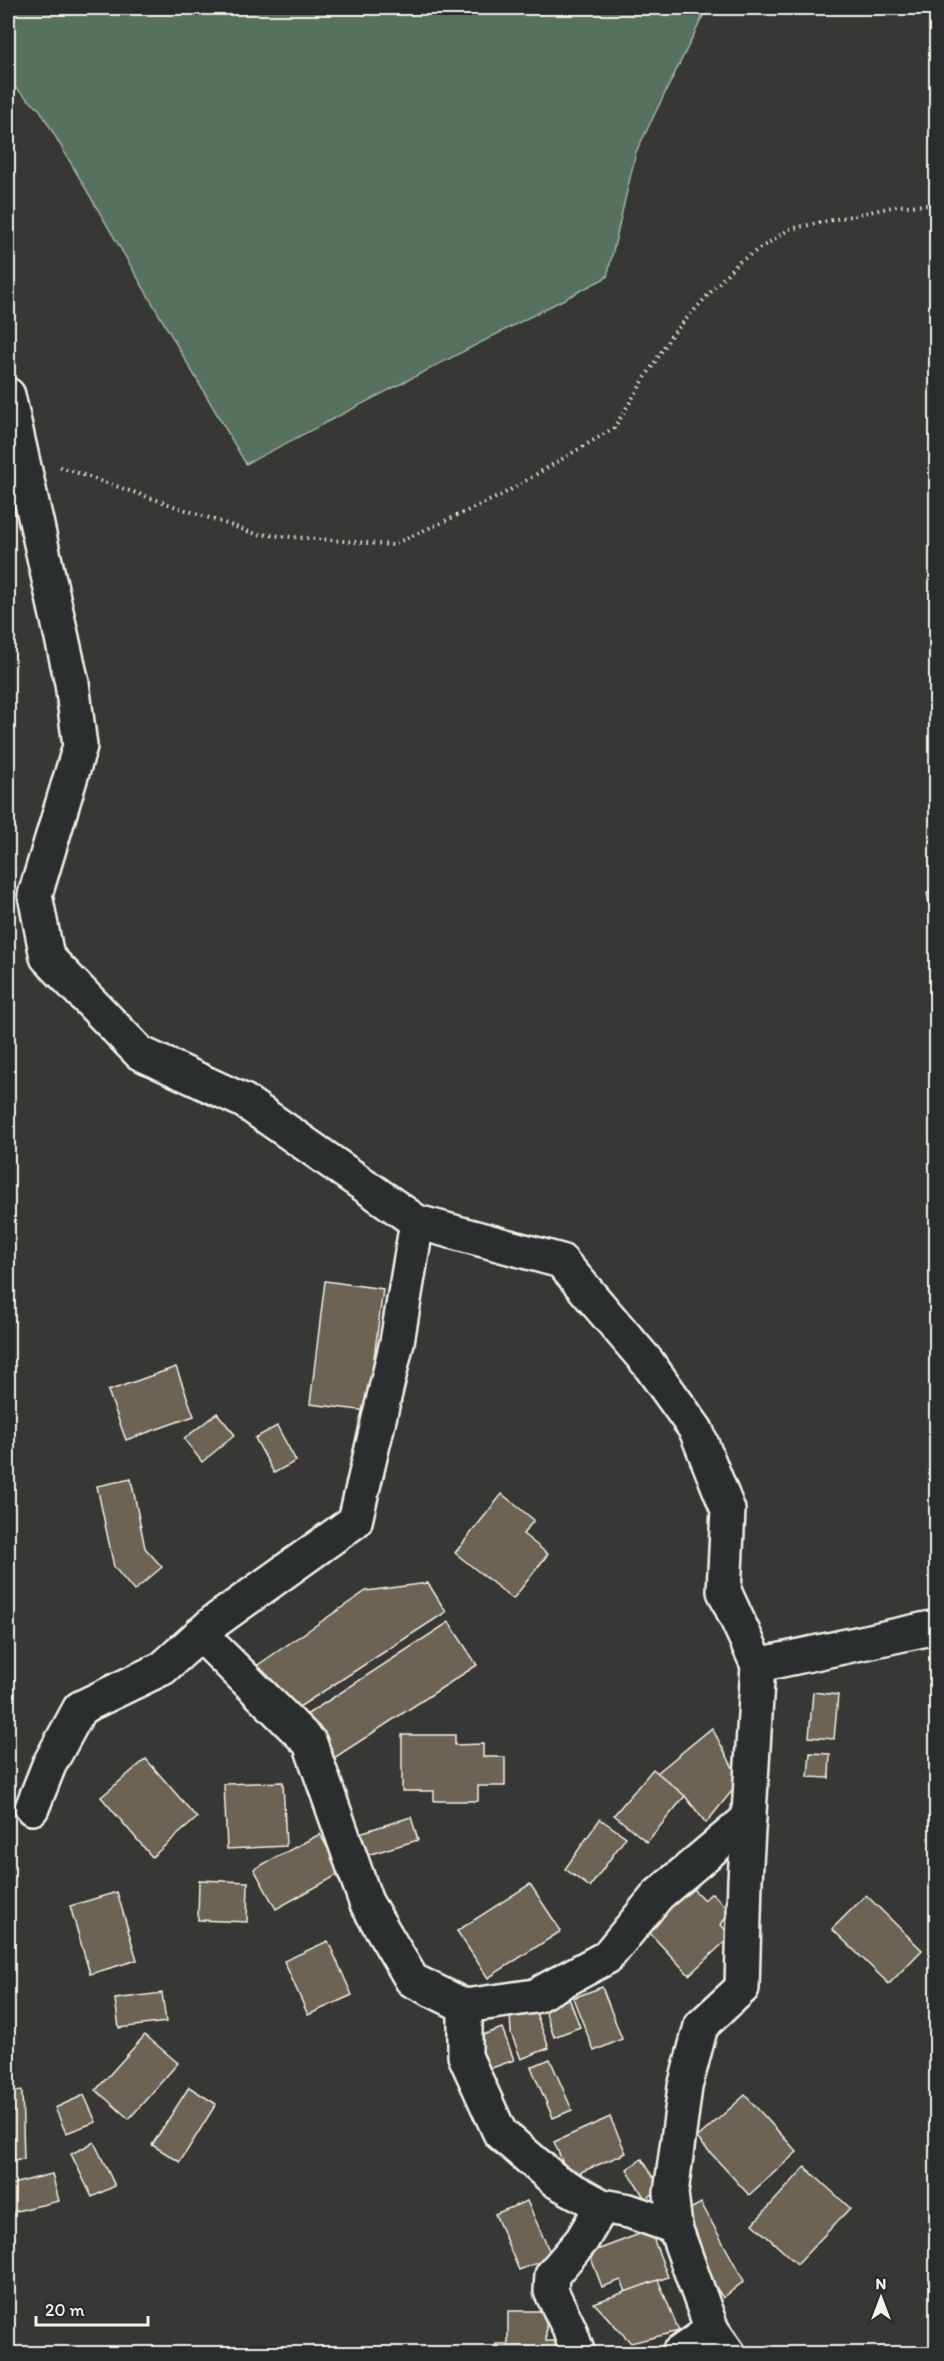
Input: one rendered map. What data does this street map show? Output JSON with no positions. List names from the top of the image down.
{
  "scale_bar": "20 m",
  "north": "top"
}
